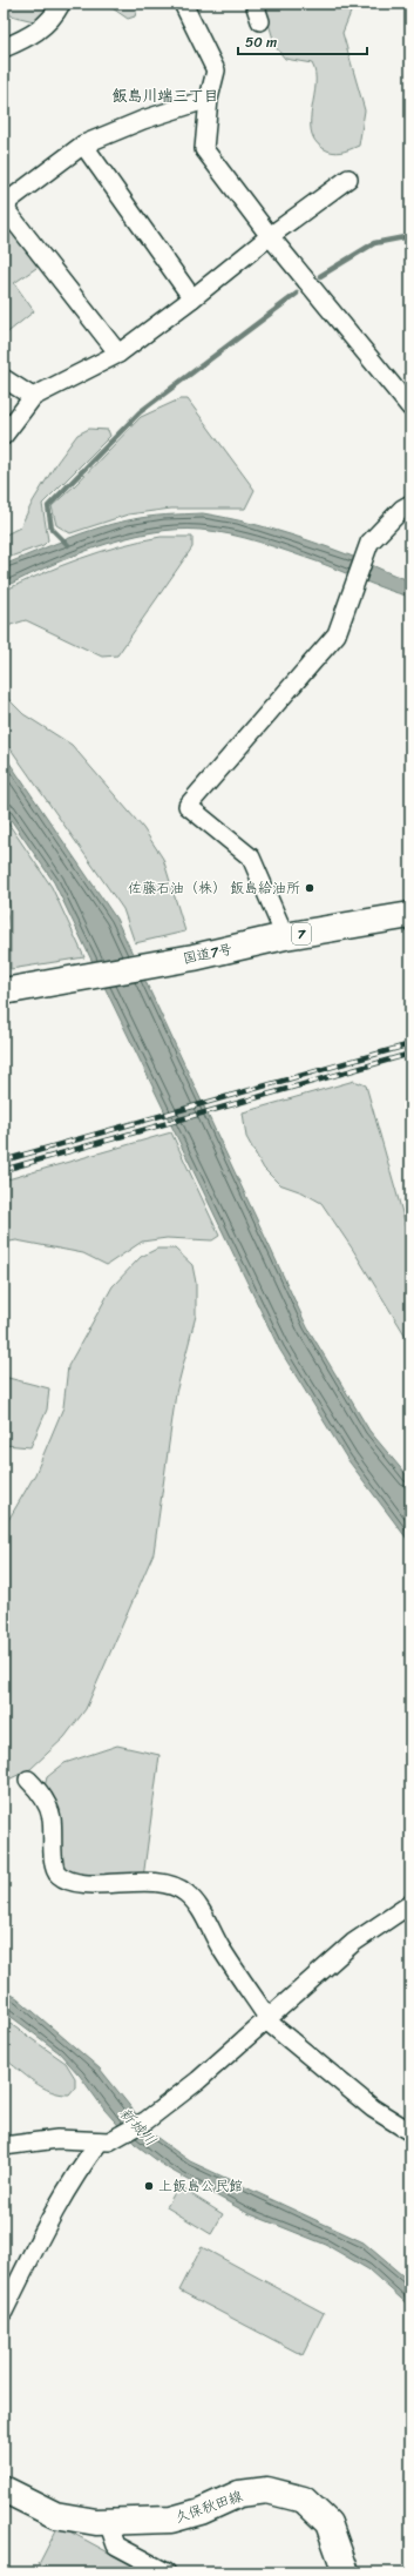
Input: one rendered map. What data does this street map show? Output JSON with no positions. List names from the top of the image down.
{
  "streets": {
    "main road": ["7", "国道7号", "久保秋田線"]
  },
  "districts": ["飯島川端三丁目"],
  "water": ["新城川"],
  "places": ["佐藤石油（株） 飯島給油所", "上飯島公民館"],
  "scale_bar": "50 m"
}
